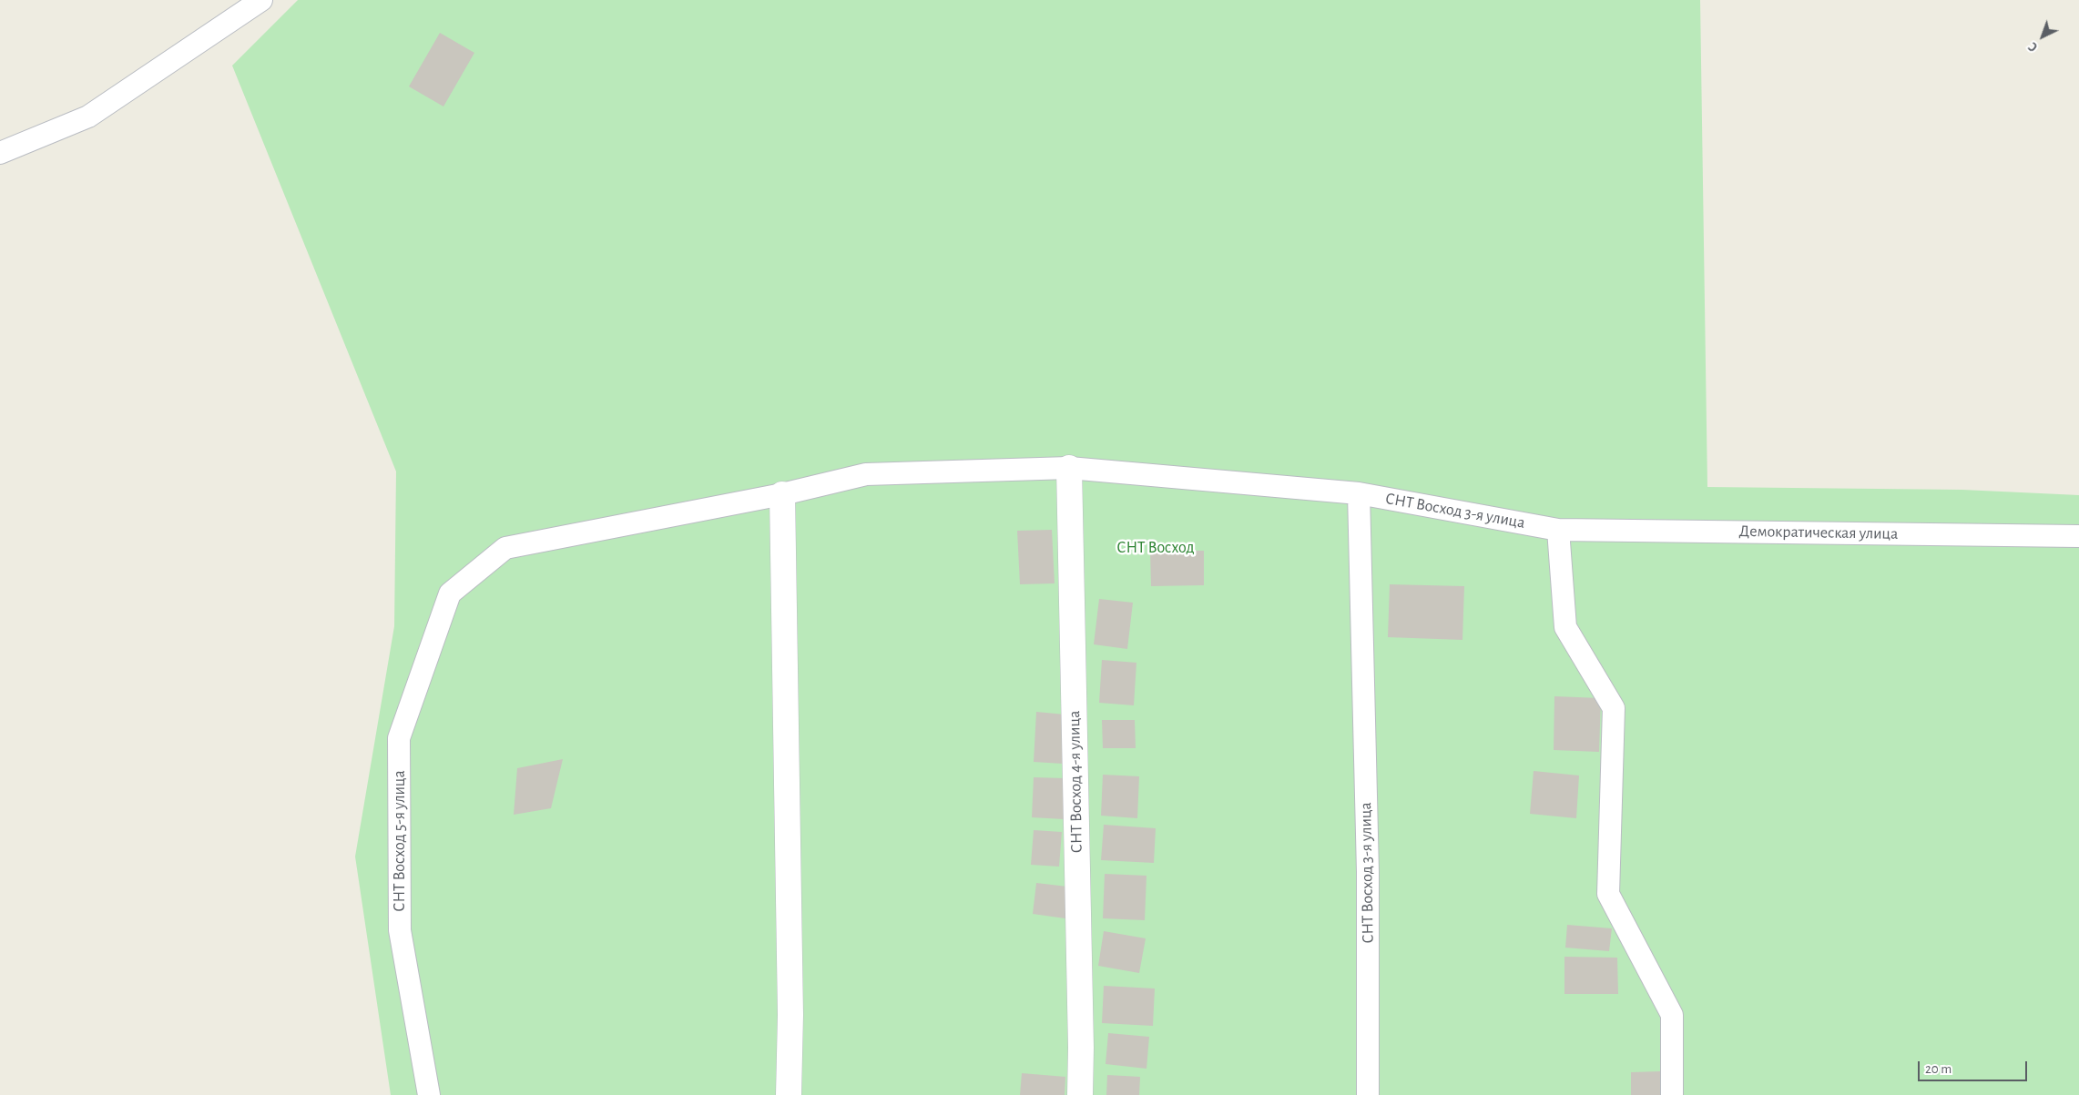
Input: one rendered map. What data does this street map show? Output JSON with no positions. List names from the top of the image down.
{
  "streets": {
    "street": ["СНТ Восход 4-я улица"],
    "lane": ["СНТ Восход 3-я улица", "Демократическая улица", "СНТ Восход 5-я улица"]
  },
  "crossings": [
    ["СНТ Восход 3-я улица", "Демократическая улица"]
  ],
  "parks": ["СНТ Восход"],
  "scale_bar": "20 m",
  "north": "bottom left"
}
